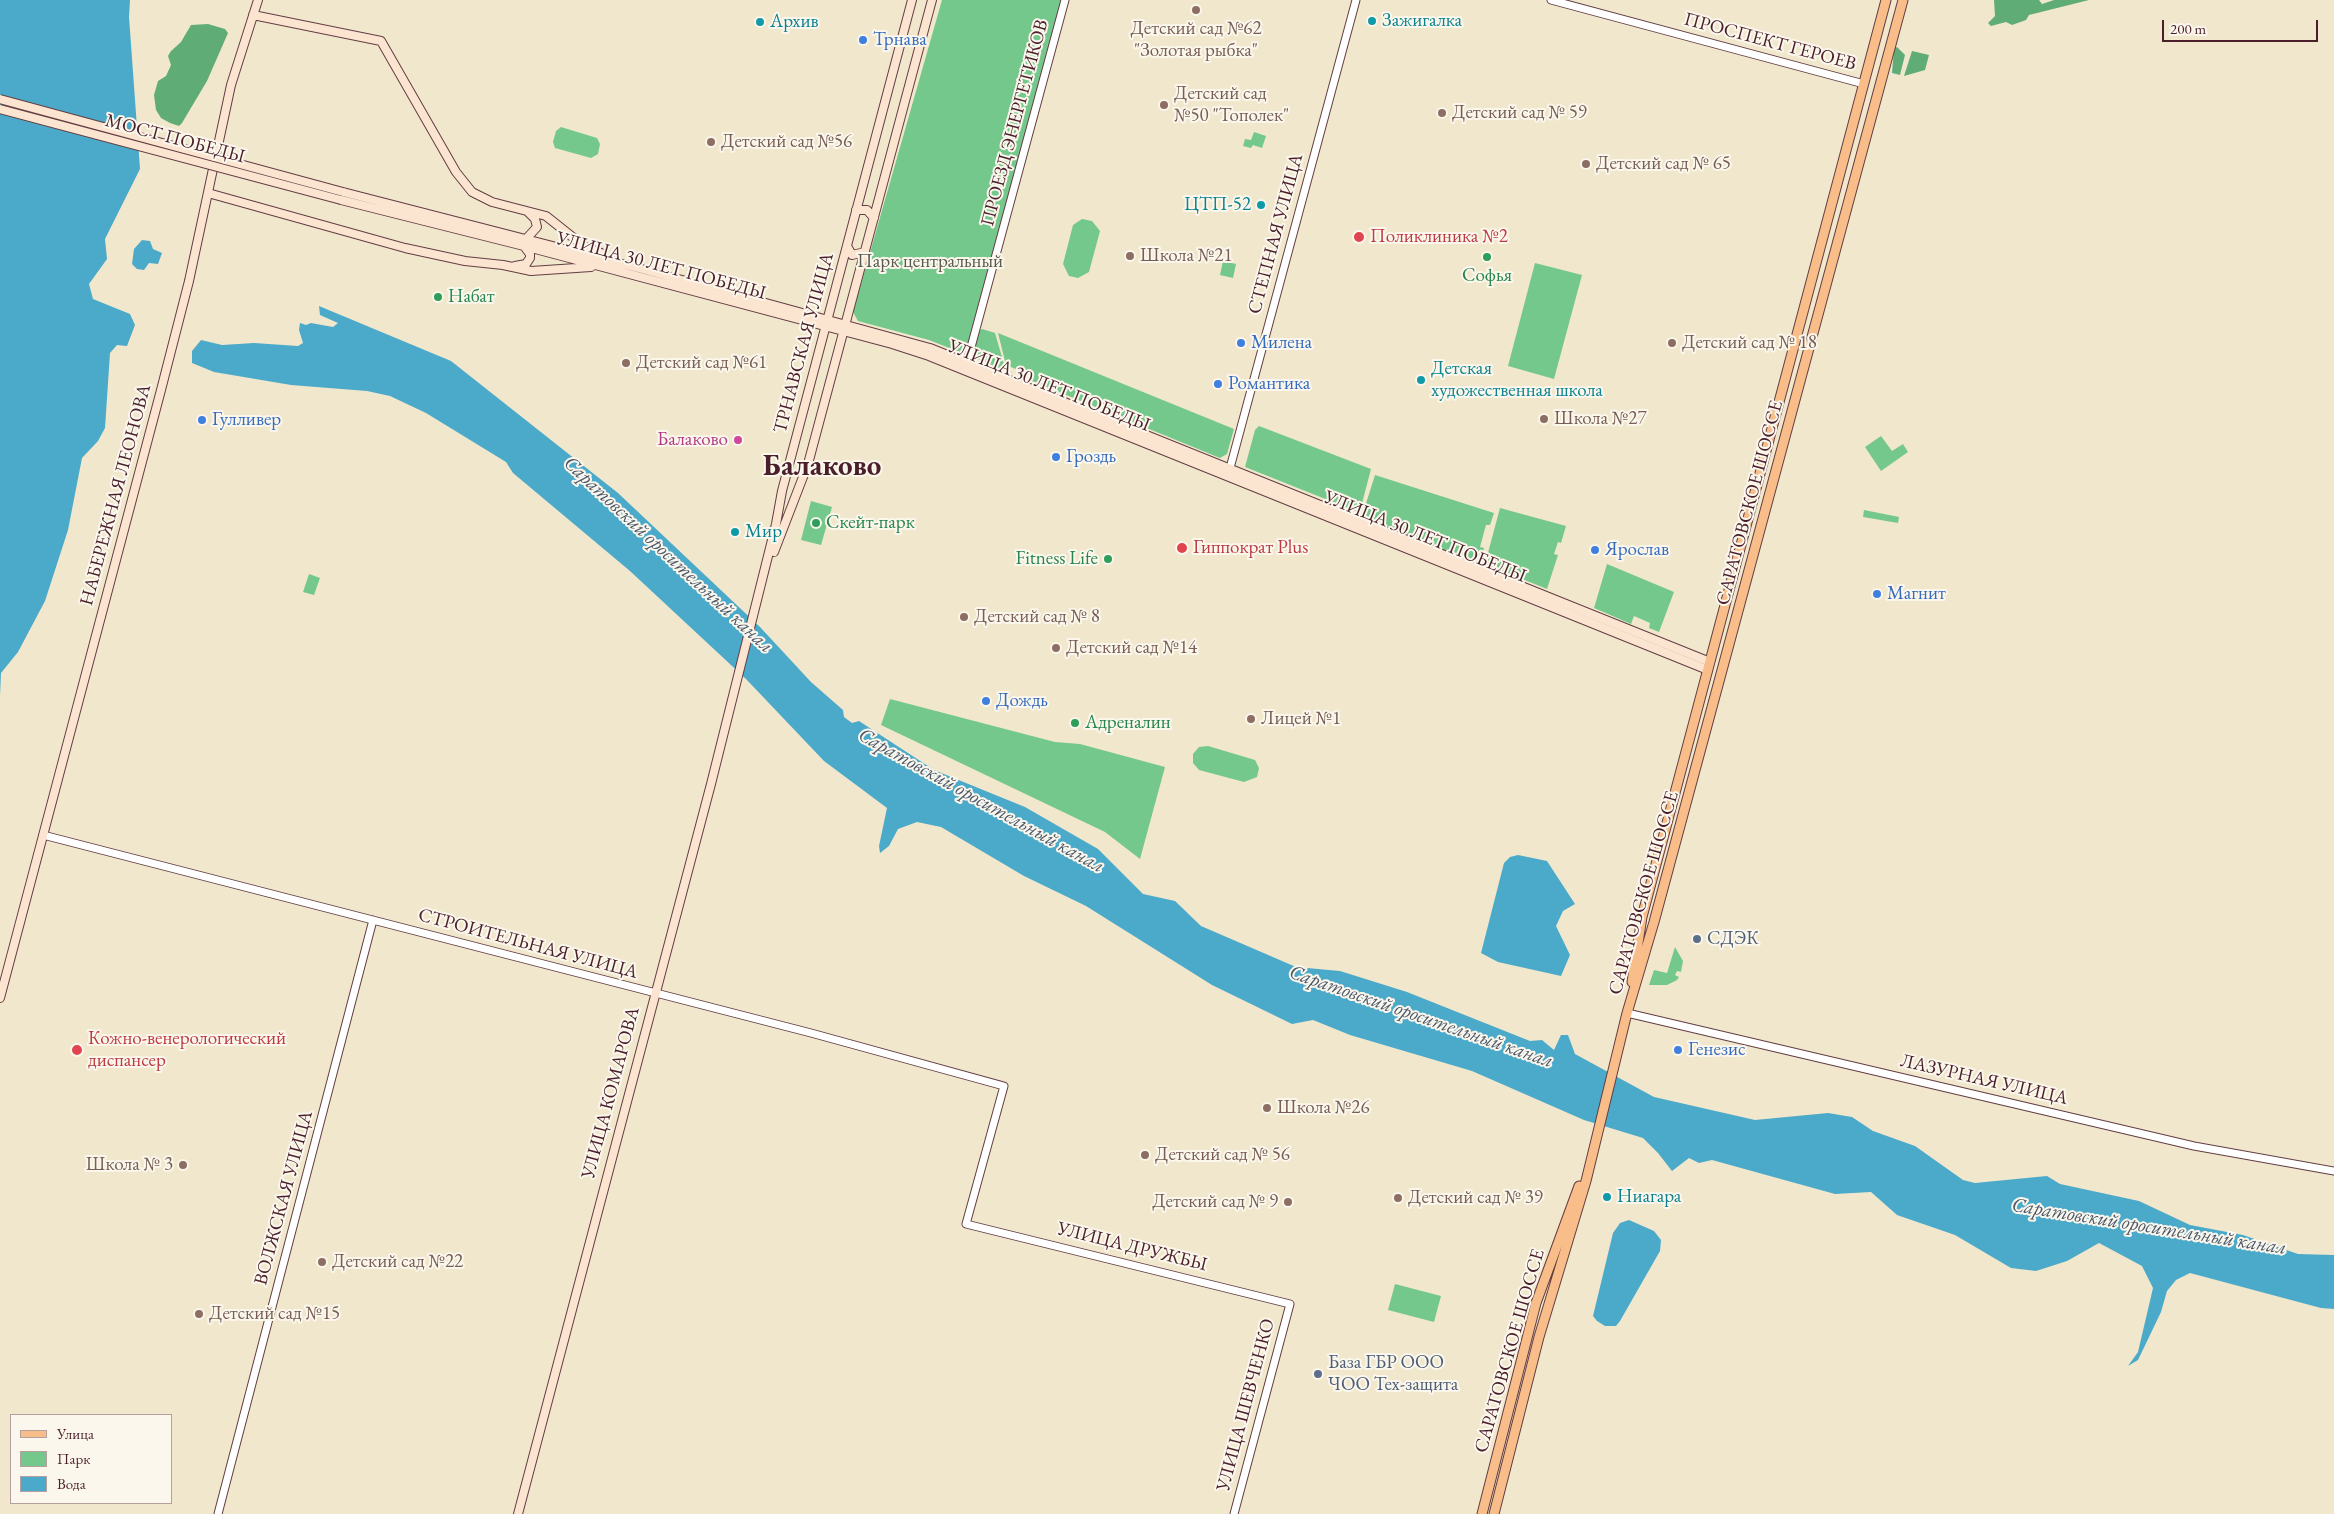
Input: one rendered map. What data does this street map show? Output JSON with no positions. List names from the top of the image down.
{
  "streets": {
    "main road": [
      "МОСТ ПОБЕДЫ",
      "УЛИЦА 30 ЛЕТ ПОБЕДЫ",
      "ТРНАВСКАЯ УЛИЦА",
      "НАБЕРЕЖНАЯ ЛЕОНОВА",
      "САРАТОВСКОЕ ШОССЕ",
      "УЛИЦА КОМАРОВА"
    ],
    "street": [
      "ПРОСПЕКТ ГЕРОЕВ",
      "ПРОЕЗД ЭНЕРГЕТИКОВ",
      "СТЕПНАЯ УЛИЦА",
      "СТРОИТЕЛЬНАЯ УЛИЦА",
      "ЛАЗУРНАЯ УЛИЦА",
      "ВОЛЖСКАЯ УЛИЦА",
      "УЛИЦА ДРУЖБЫ",
      "УЛИЦА ШЕВЧЕНКО"
    ]
  },
  "crossings": [
    ["ПРОСПЕКТ ГЕРОЕВ", "САРАТОВСКОЕ ШОССЕ"],
    ["ПРОЕЗД ЭНЕРГЕТИКОВ", "УЛИЦА 30 ЛЕТ ПОБЕДЫ"],
    ["МОСТ ПОБЕДЫ", "УЛИЦА 30 ЛЕТ ПОБЕДЫ"],
    ["СТЕПНАЯ УЛИЦА", "УЛИЦА 30 ЛЕТ ПОБЕДЫ"],
    ["УЛИЦА 30 ЛЕТ ПОБЕДЫ", "ТРНАВСКАЯ УЛИЦА"],
    ["УЛИЦА 30 ЛЕТ ПОБЕДЫ", "САРАТОВСКОЕ ШОССЕ"],
    ["ТРНАВСКАЯ УЛИЦА", "УЛИЦА КОМАРОВА"],
    ["НАБЕРЕЖНАЯ ЛЕОНОВА", "СТРОИТЕЛЬНАЯ УЛИЦА"],
    ["САРАТОВСКОЕ ШОССЕ", "ЛАЗУРНАЯ УЛИЦА"],
    ["СТРОИТЕЛЬНАЯ УЛИЦА", "УЛИЦА КОМАРОВА"],
    ["СТРОИТЕЛЬНАЯ УЛИЦА", "ВОЛЖСКАЯ УЛИЦА"],
    ["СТРОИТЕЛЬНАЯ УЛИЦА", "УЛИЦА ДРУЖБЫ"],
    ["УЛИЦА ДРУЖБЫ", "УЛИЦА ШЕВЧЕНКО"]
  ],
  "districts": ["Балаково"],
  "water": ["Саратовский оросительный канал"],
  "parks": ["Парк центральный"],
  "places": [
    "Детский сад №62 \"Золотая рыбка\"",
    "Зажигалка",
    "Архив",
    "Трнава",
    "Детский сад №50 \"Тополек\"",
    "Детский сад № 59",
    "Детский сад №56",
    "Детский сад № 65",
    "ЦТП-52",
    "Поликлиника №2",
    "Школа №21",
    "Софья",
    "Набат",
    "Милена",
    "Детский сад № 18",
    "Детский сад №61",
    "Детская художественная школа",
    "Романтика",
    "Школа №27",
    "Гулливер",
    "Балаково",
    "Гроздь",
    "Скейт-парк",
    "Мир",
    "Гиппократ Plus",
    "Ярослав",
    "Fitness Life",
    "Магнит",
    "Детский сад № 8",
    "Детский сад №14",
    "Дождь",
    "Лицей №1",
    "Адреналин",
    "СДЭК",
    "Кожно-венерологический диспансер",
    "Генезис",
    "Школа №26",
    "Детский сад № 56",
    "Школа № 3",
    "Ниагара",
    "Детский сад № 39",
    "Детский сад № 9",
    "Детский сад №22",
    "Детский сад №15",
    "База ГБР ООО ЧОО Тех-защита"
  ],
  "legend": ["Улица", "Парк", "Вода"],
  "scale_bar": "200 m"
}
